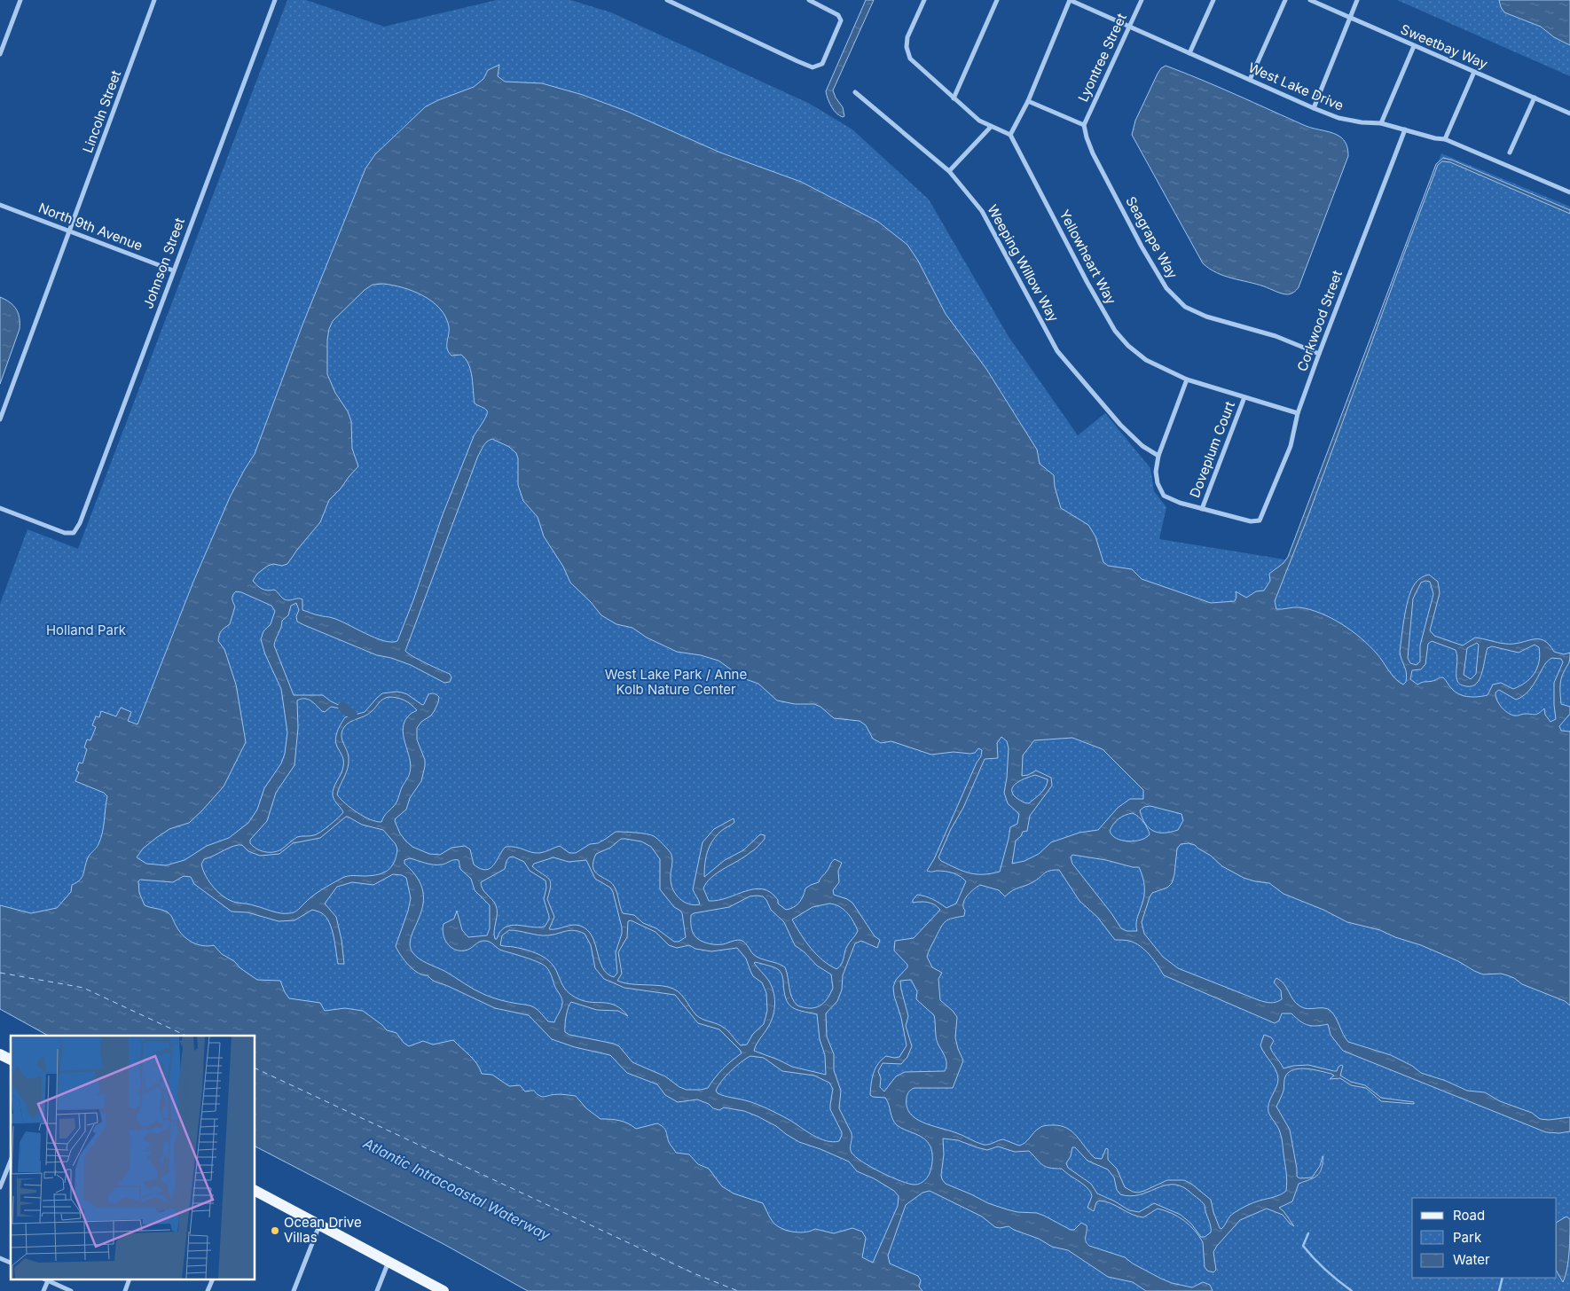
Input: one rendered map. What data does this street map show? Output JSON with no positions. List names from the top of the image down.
{
  "streets": {
    "street": [
      "Sweetbay Way",
      "Lyontree Street",
      "West Lake Drive",
      "Lincoln Street",
      "North 9th Avenue",
      "Seagrape Way",
      "Yellowheart Way",
      "Johnson Street",
      "Weeping Willow Way",
      "Corkwood Street",
      "Doveplum Court"
    ]
  },
  "crossings": [
    ["Lyontree Street", "West Lake Drive"],
    ["Lyontree Street", "Seagrape Way"],
    ["West Lake Drive", "Corkwood Street"],
    ["Lincoln Street", "North 9th Avenue"],
    ["North 9th Avenue", "Johnson Street"],
    ["Seagrape Way", "Corkwood Street"],
    ["Yellowheart Way", "Corkwood Street"],
    ["Yellowheart Way", "Doveplum Court"],
    ["Corkwood Street", "Doveplum Court"]
  ],
  "water": ["Atlantic Intracoastal Waterway"],
  "parks": ["Holland Park", "West Lake Park / Anne Kolb Nature Center"],
  "places": ["Ocean Drive Villas"],
  "legend": ["Road", "Park", "Water"]
}
